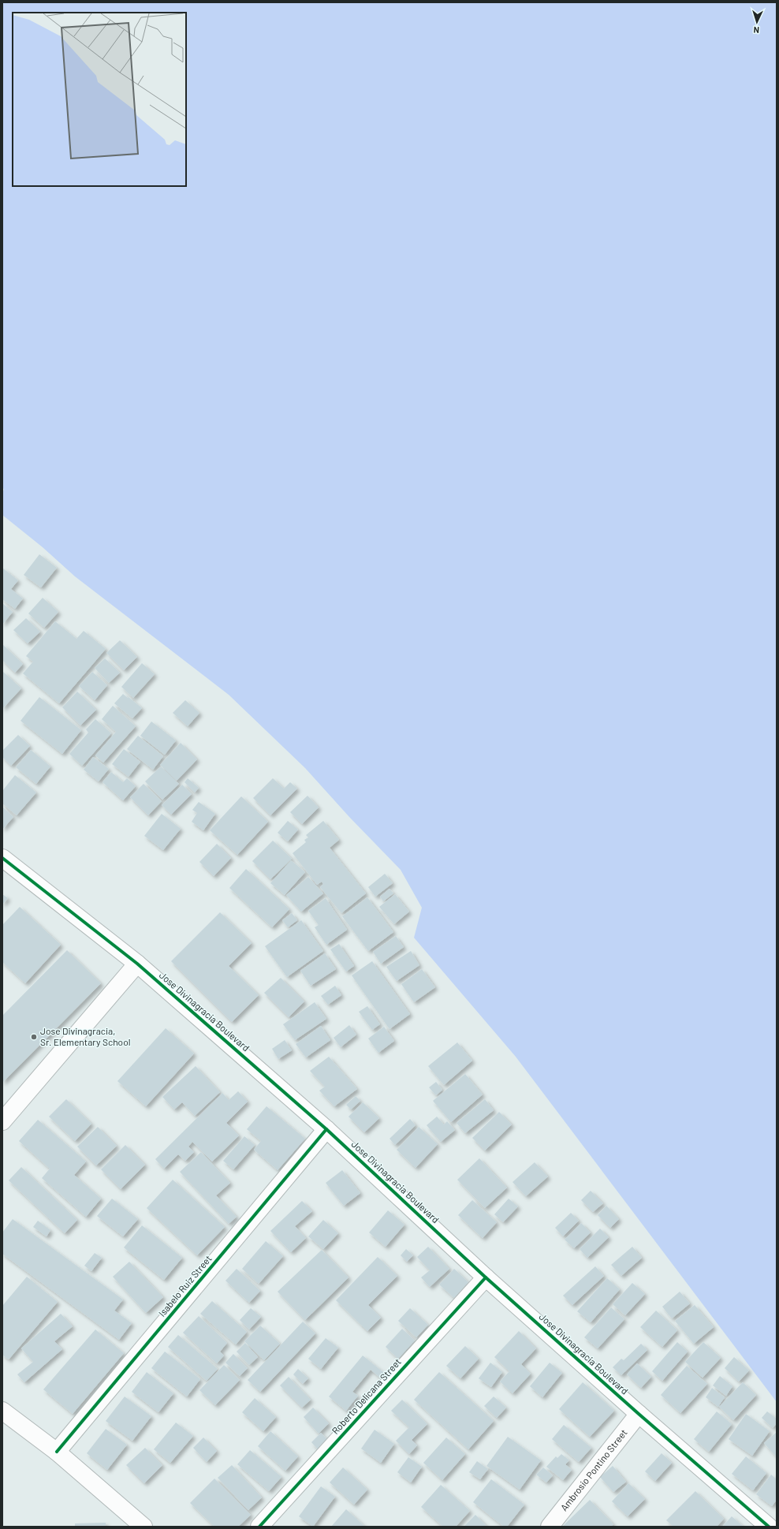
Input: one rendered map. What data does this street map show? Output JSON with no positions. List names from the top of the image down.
{
  "streets": {
    "street": [
      "Jose Divinagracia Boulevard",
      "Isabelo Ruiz Street",
      "Roberto Delicana Street",
      "Ambrosio Pontino Street"
    ]
  },
  "crossings": [
    ["Jose Divinagracia Boulevard", "Isabelo Ruiz Street"],
    ["Jose Divinagracia Boulevard", "Roberto Delicana Street"],
    ["Jose Divinagracia Boulevard", "Ambrosio Pontino Street"]
  ],
  "places": ["Jose Divinagracia, Sr. Elementary School"],
  "north": "bottom"
}
